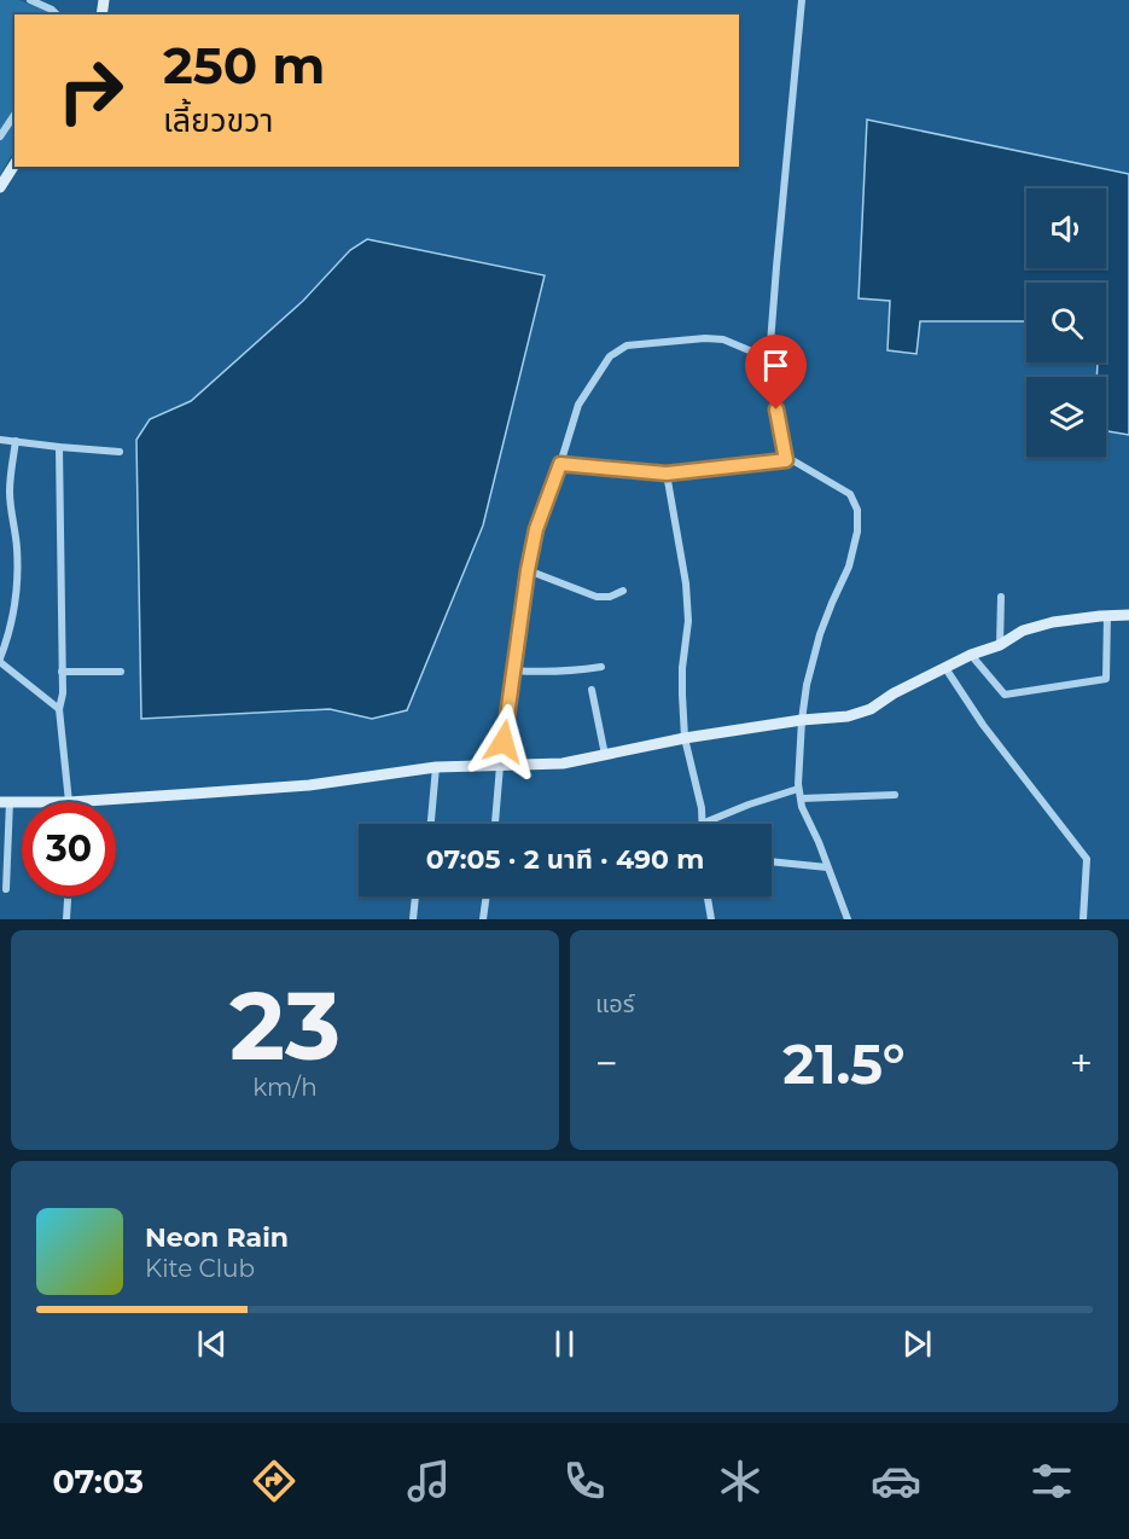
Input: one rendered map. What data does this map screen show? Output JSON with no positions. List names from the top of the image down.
{
  "page": {
    "turn": ["250 m", "เลี้ยวขวา"],
    "limit": "30",
    "trip": "07:05 · 2 นาที · 490 m",
    "tile": [
      ["23", "km/h"],
      "แอร์"
    ],
    "heat": ["−", "21.5°", "+"],
    "song": ["Neon Rain", "Kite Club"],
    "tabs": "07:03"
  }
}
